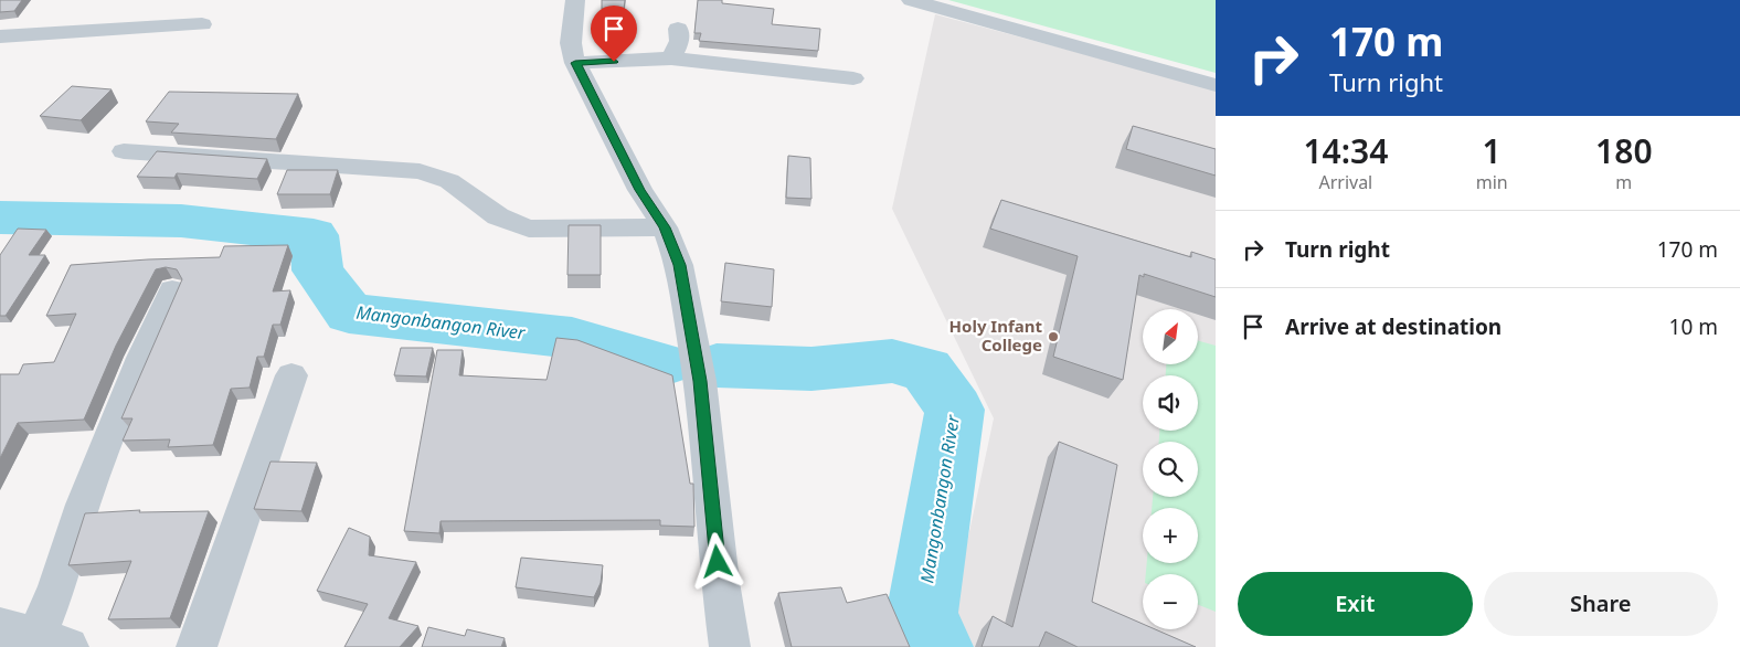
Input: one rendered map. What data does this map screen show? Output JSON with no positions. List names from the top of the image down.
{
  "water": ["Mangonbangon River"],
  "places": ["Holy Infant College"],
  "north": "top right",
  "page": {
    "turn": ["170 m", "Turn right"],
    "eta": [
      "14:34",
      "Arrival",
      "1",
      "min",
      "180",
      "m"
    ],
    "list": [
      {
        "name": "Turn right",
        "value": "170 m"
      },
      {
        "name": "Arrive at destination",
        "value": "10 m"
      }
    ],
    "map_buttons": ["+", "−"],
    "buttons": ["Exit", "Share"]
  }
}
